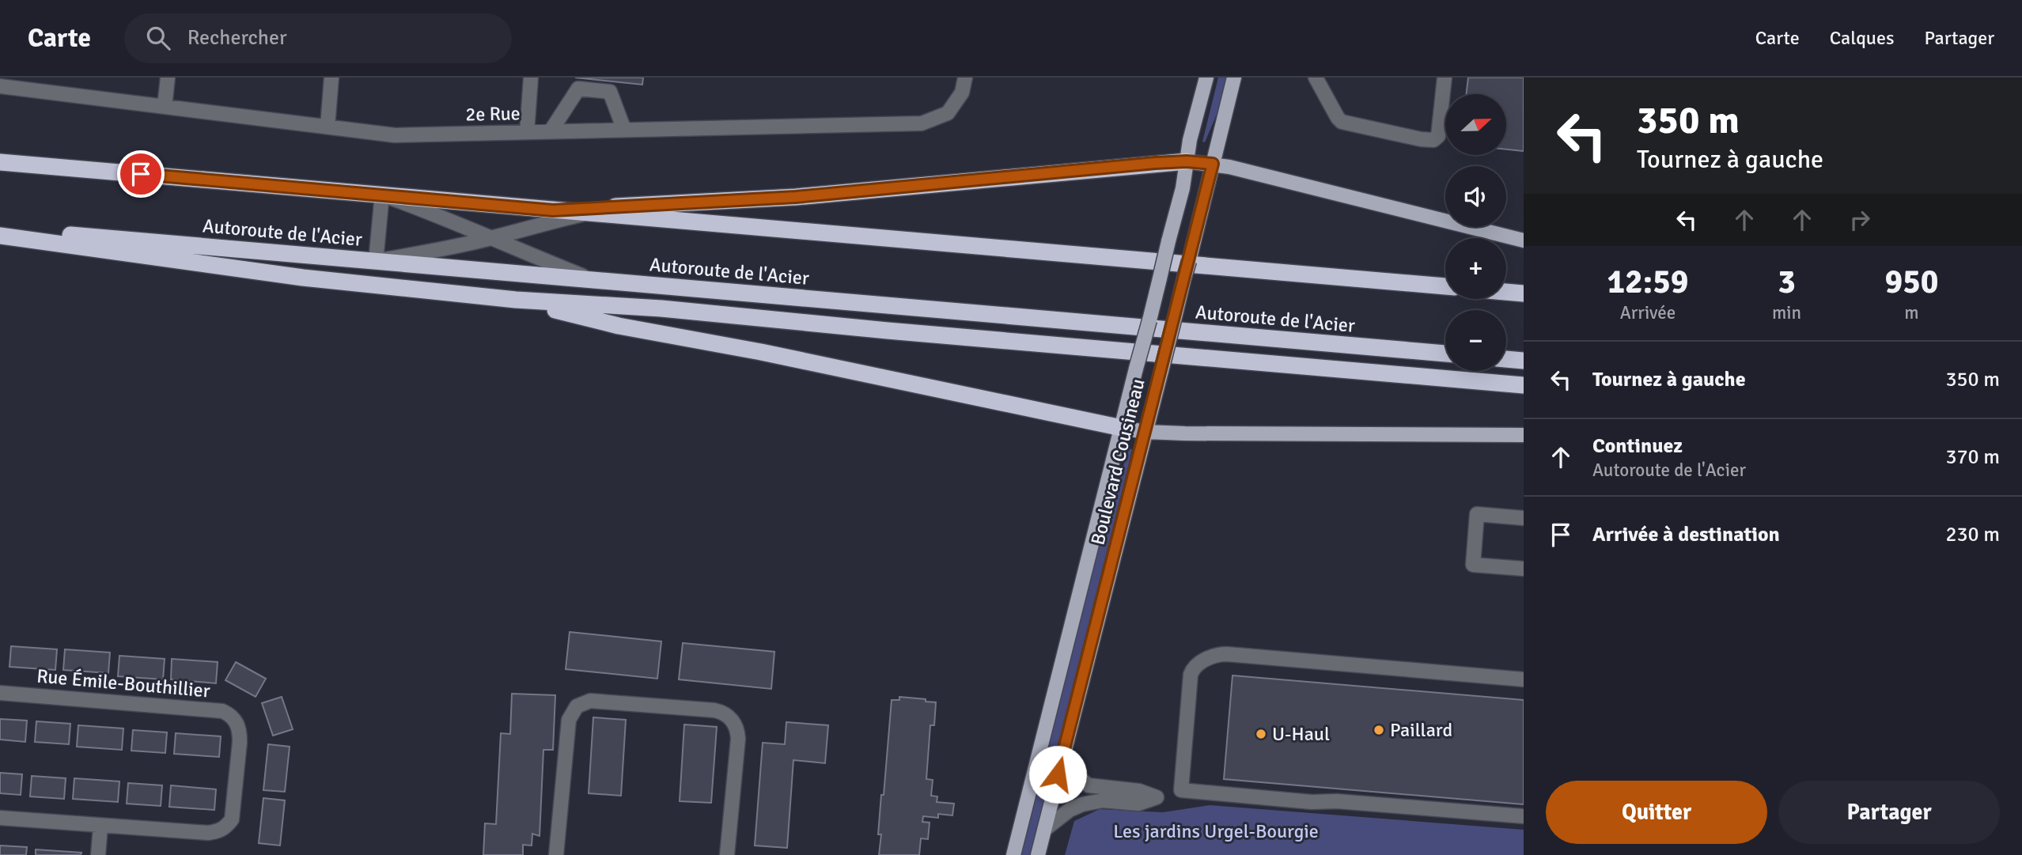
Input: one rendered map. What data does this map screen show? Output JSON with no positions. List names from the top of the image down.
{
  "streets": {
    "highway": ["Autoroute de l'Acier"],
    "main road": ["Boulevard Cousineau"],
    "street": ["2e Rue", "Rue Émile-Bouthillier"]
  },
  "parks": ["Les jardins Urgel-Bourgie"],
  "places": ["Paillard", "U-Haul"],
  "north": "right",
  "page": {
    "header": "Carte",
    "search": "Rechercher",
    "nav": ["Carte", "Calques", "Partager"],
    "turn": ["350 m", "Tournez à gauche"],
    "map_buttons": ["+", "−"],
    "eta": [
      "12:59",
      "Arrivée",
      "3",
      "min",
      "950",
      "m"
    ],
    "list": [
      {
        "name": "Tournez à gauche",
        "value": "350 m"
      },
      {
        "name": "Continuez",
        "note": "Autoroute de l'Acier",
        "value": "370 m"
      },
      {
        "name": "Arrivée à destination",
        "value": "230 m"
      }
    ],
    "buttons": ["Quitter", "Partager"]
  }
}
